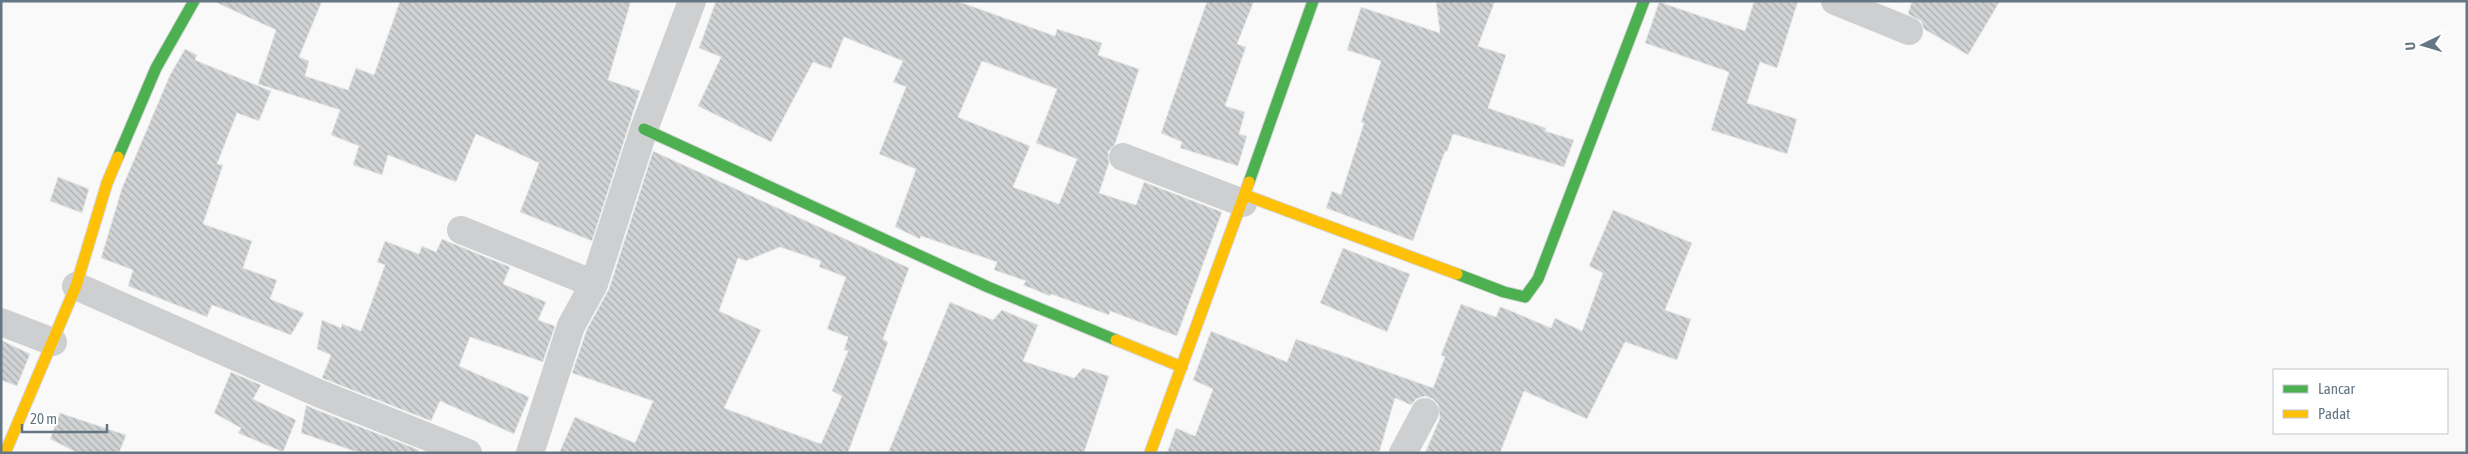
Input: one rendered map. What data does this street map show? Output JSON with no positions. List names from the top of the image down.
{
  "legend": ["Lancar", "Padat"],
  "scale_bar": "20 m",
  "north": "left"
}
